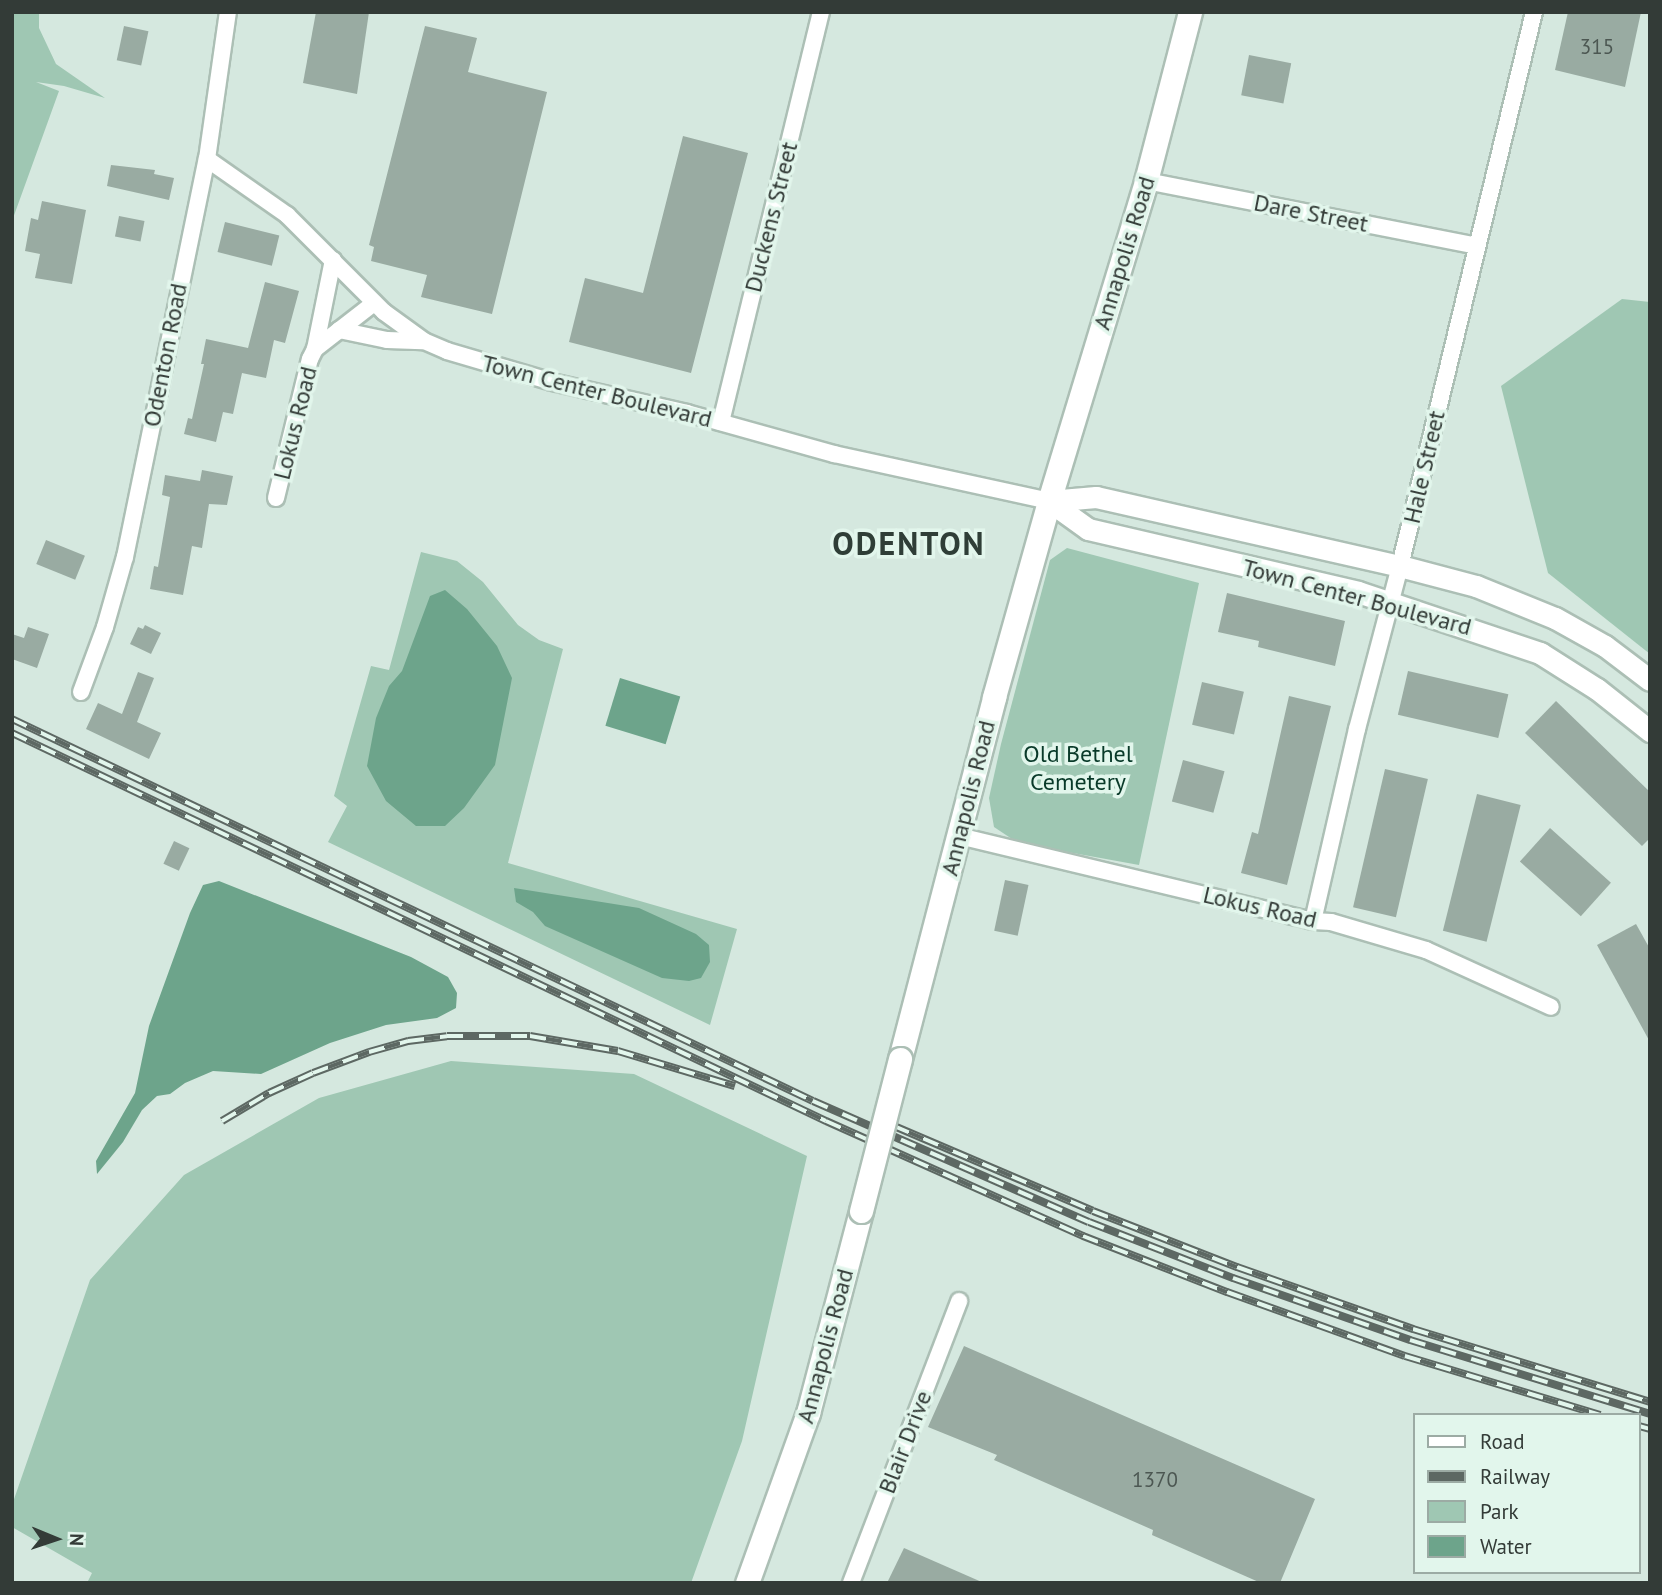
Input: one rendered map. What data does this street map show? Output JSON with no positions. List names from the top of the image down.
{
  "streets": {
    "main road": ["Annapolis Road"],
    "street": [
      "Dare Street",
      "Duckens Street",
      "Odenton Road",
      "Town Center Boulevard",
      "Lokus Road",
      "Hale Street",
      "Blair Drive"
    ]
  },
  "crossings": [
    ["Dare Street", "Annapolis Road"],
    ["Dare Street", "Hale Street"],
    ["Duckens Street", "Town Center Boulevard"],
    ["Annapolis Road", "Town Center Boulevard"],
    ["Annapolis Road", "Lokus Road"],
    ["Odenton Road", "Town Center Boulevard"],
    ["Town Center Boulevard", "Lokus Road"],
    ["Town Center Boulevard", "Hale Street"],
    ["Lokus Road", "Hale Street"]
  ],
  "districts": ["ODENTON"],
  "parks": ["Old Bethel Cemetery"],
  "house_numbers": ["315", "1370"],
  "legend": [
    "Road",
    "Railway",
    "Park",
    "Water"
  ],
  "north": "right"
}
